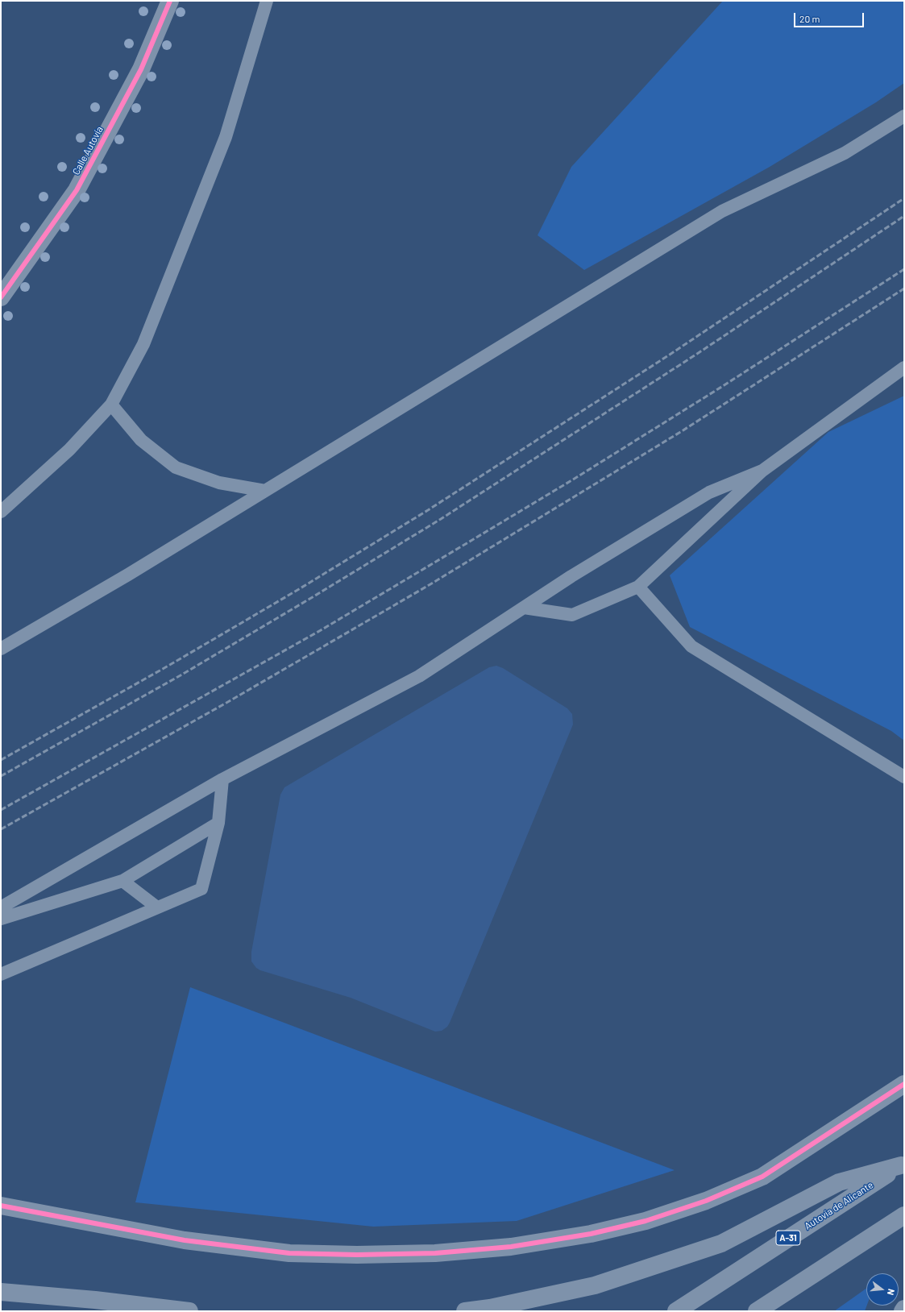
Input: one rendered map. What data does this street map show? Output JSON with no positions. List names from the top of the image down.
{
  "streets": {
    "main road": ["Calle Autovía", "Autovía de Alicante", "A-31"]
  },
  "scale_bar": "20 m",
  "north": "right"
}
